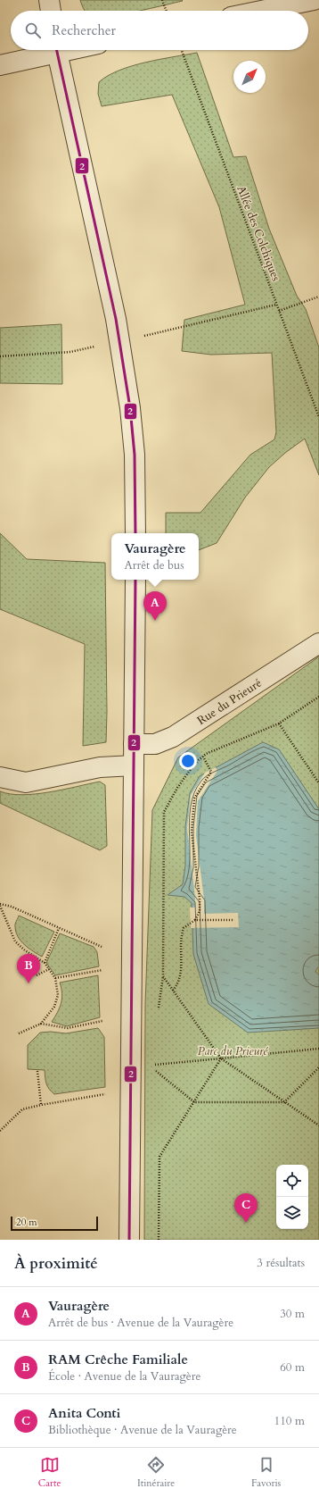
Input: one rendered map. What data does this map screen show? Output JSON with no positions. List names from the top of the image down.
{
  "streets": {
    "street": ["Rue du Prieuré"],
    "path": ["Allée des Colchiques"]
  },
  "parks": ["Parc du Prieuré"],
  "lines": ["transit line 2"],
  "scale_bar": "20 m",
  "north": "top right",
  "page": {
    "search": "Rechercher",
    "popup": ["Vauragère", "Arrêt de bus"],
    "pins": ["A", "B", "C"],
    "scale": "20 m",
    "heading": ["À proximité", "3 résultats"],
    "list": [
      {
        "mark": "A",
        "name": "Vauragère",
        "note": "Arrêt de bus · Avenue de la Vauragère",
        "value": "30 m"
      },
      {
        "mark": "B",
        "name": "RAM Crêche Familiale",
        "note": "École · Avenue de la Vauragère",
        "value": "60 m"
      },
      {
        "mark": "C",
        "name": "Anita Conti",
        "note": "Bibliothèque · Avenue de la Vauragère",
        "value": "110 m"
      }
    ],
    "nav": ["Carte", "Itinéraire", "Favoris"]
  }
}
